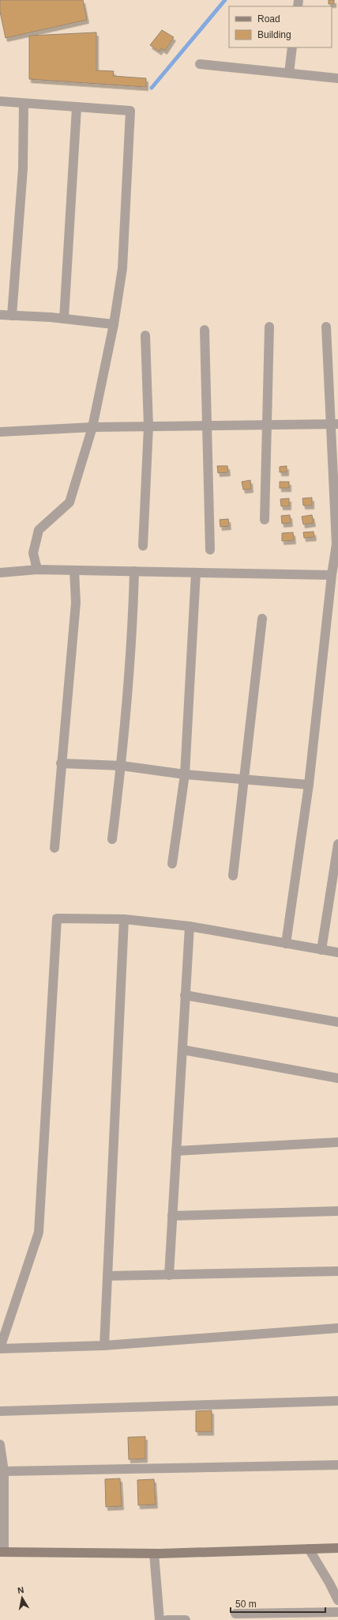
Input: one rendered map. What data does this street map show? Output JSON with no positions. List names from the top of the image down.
{
  "legend": ["Road", "Building"],
  "scale_bar": "50 m",
  "north": "top"
}
